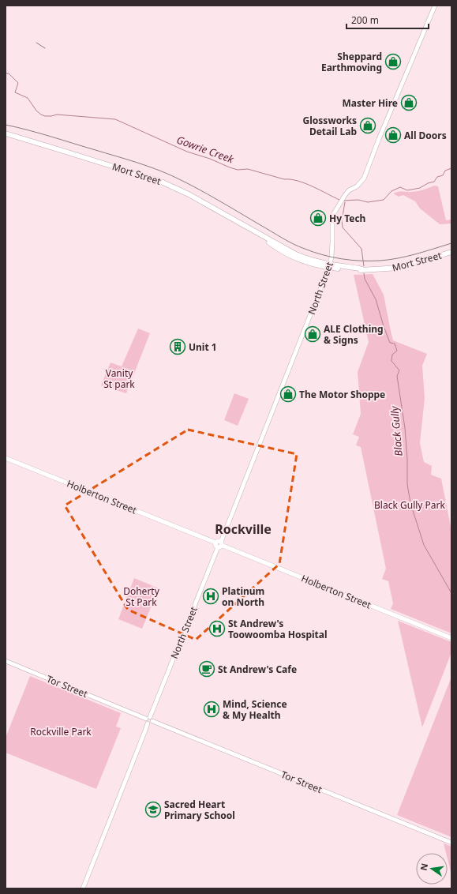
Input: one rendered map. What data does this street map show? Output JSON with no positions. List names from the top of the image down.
{
  "streets": {
    "main road": ["Mort Street", "Holberton Street"],
    "street": ["North Street", "Tor Street"]
  },
  "crossings": [
    ["Mort Street", "North Street"],
    ["North Street", "Holberton Street"],
    ["North Street", "Tor Street"]
  ],
  "districts": ["Rockville"],
  "water": ["Gowrie Creek", "Black Gully"],
  "parks": [
    "Vanity St park",
    "Black Gully Park",
    "Doherty St Park",
    "Rockville Park"
  ],
  "places": {
    "shop": [
      "Sheppard Earthmoving",
      "Master Hire",
      "Glossworks Detail Lab",
      "All Doors",
      "Hy Tech",
      "ALE Clothing & Signs",
      "The Motor Shoppe"
    ],
    "building": ["Unit 1"],
    "hospital": ["Platinum on North", "St Andrew's Toowoomba Hospital", "Mind, Science & My Health"],
    "cafe": ["St Andrew's Cafe"],
    "school or university": ["Sacred Heart Primary School"]
  },
  "scale_bar": "200 m",
  "north": "left"
}
